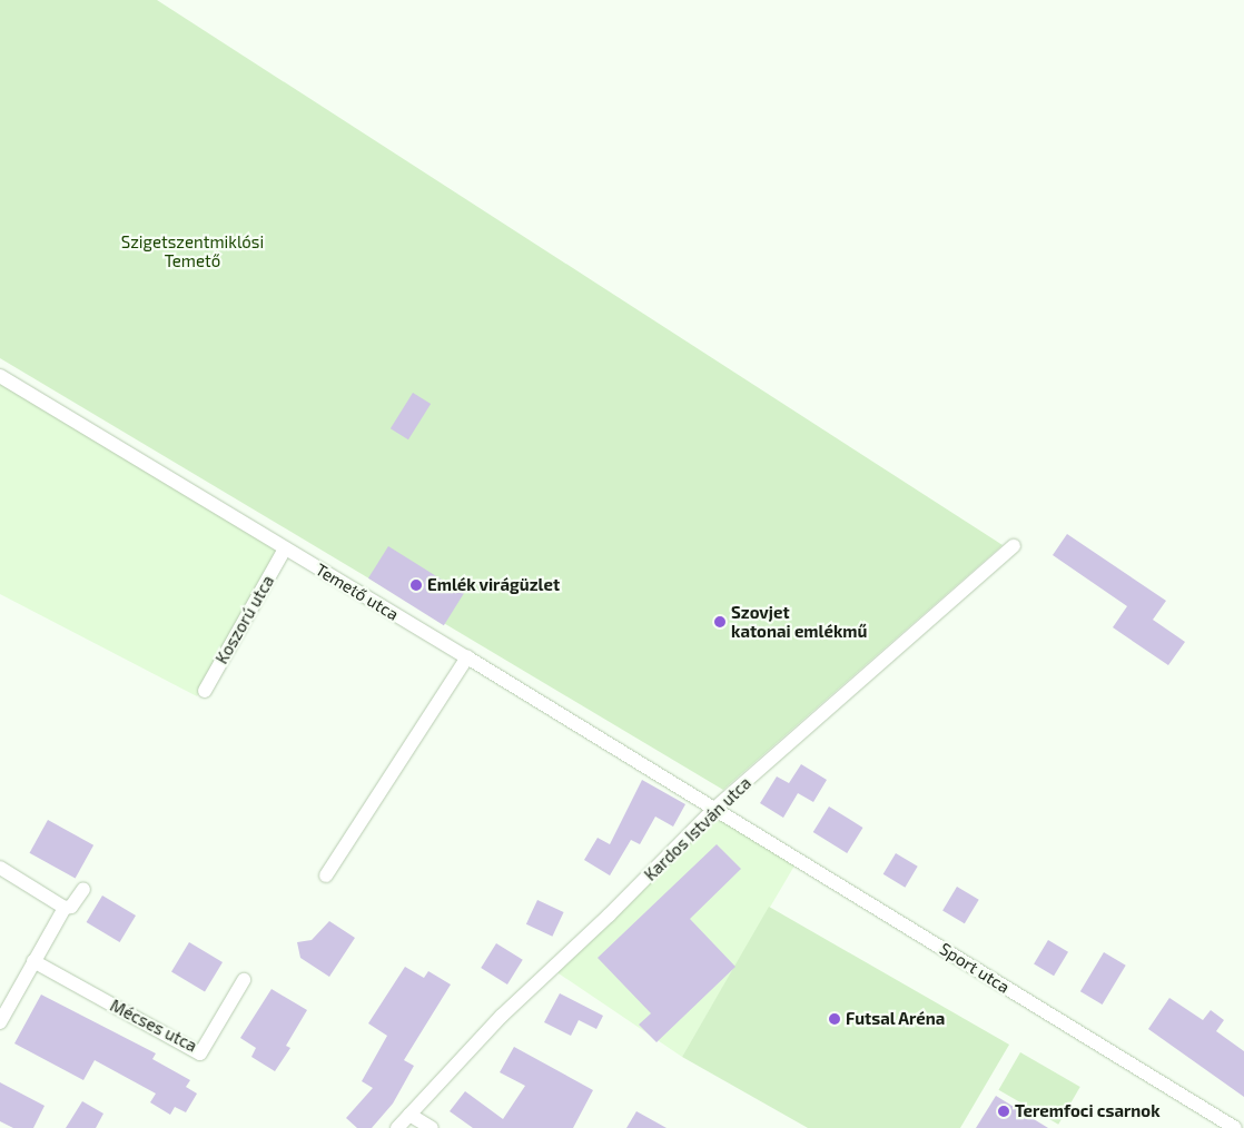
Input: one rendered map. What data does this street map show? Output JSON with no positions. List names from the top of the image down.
{
  "streets": {
    "street": [
      "Temető utca",
      "Koszorú utca",
      "Kardos István utca",
      "Sport utca",
      "Mécses utca"
    ]
  },
  "crossings": [
    ["Temető utca", "Koszorú utca"],
    ["Temető utca", "Kardos István utca"],
    ["Temető utca", "Sport utca"],
    ["Kardos István utca", "Sport utca"]
  ],
  "parks": ["Szigetszentmiklósi Temető"],
  "places": [
    "Emlék virágüzlet",
    "Szovjet katonai emlékmű",
    "Futsal Aréna",
    "Teremfoci csarnok"
  ]
}
